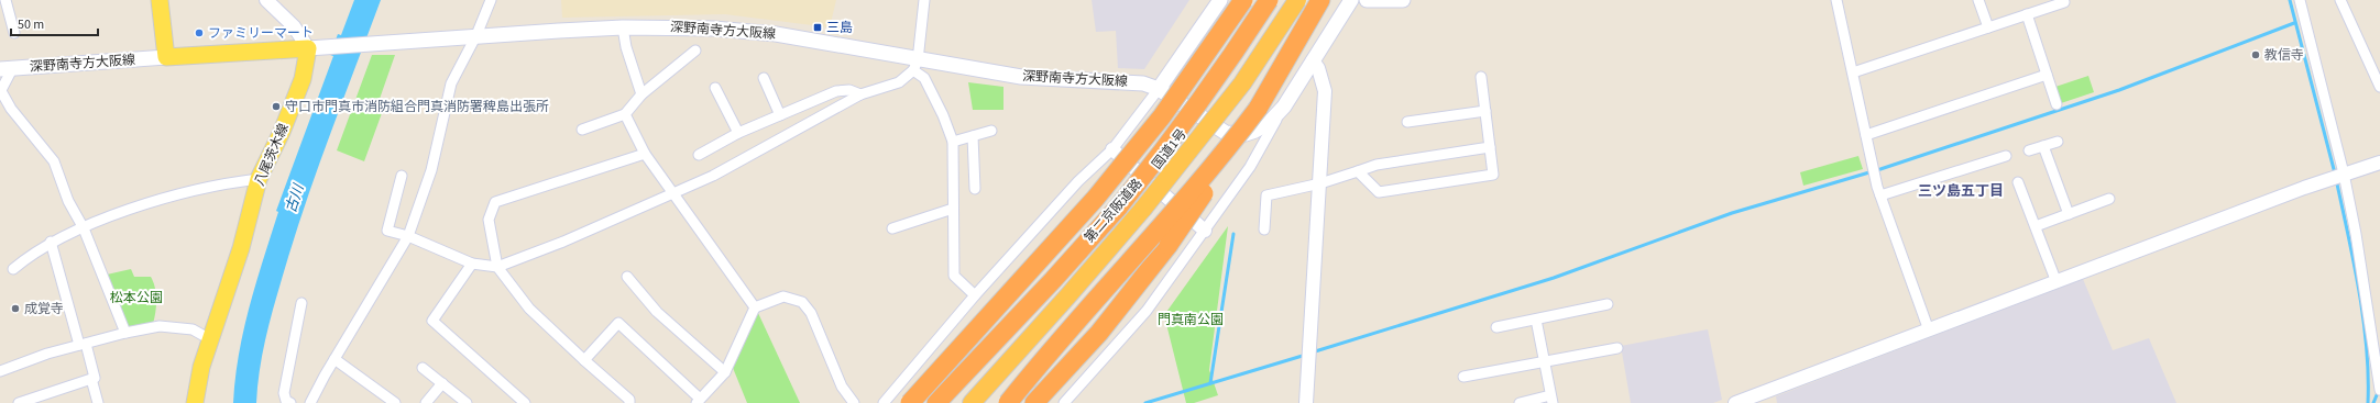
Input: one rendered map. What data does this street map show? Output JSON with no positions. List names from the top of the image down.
{
  "streets": {
    "highway": ["国道1号", "第二京阪道路"],
    "main road": ["深野南寺方大阪線", "八尾茨木線"]
  },
  "crossings": [
    ["深野南寺方大阪線", "八尾茨木線"]
  ],
  "districts": ["三ツ島五丁目"],
  "water": ["古川"],
  "parks": ["松本公園", "門真南公園"],
  "places": {
    "transit": ["三島"],
    "other": [
      "ファミリーマート",
      "教信寺",
      "守口市門真市消防組合門真消防署稗島出張所",
      "成覚寺"
    ]
  },
  "scale_bar": "50 m"
}
